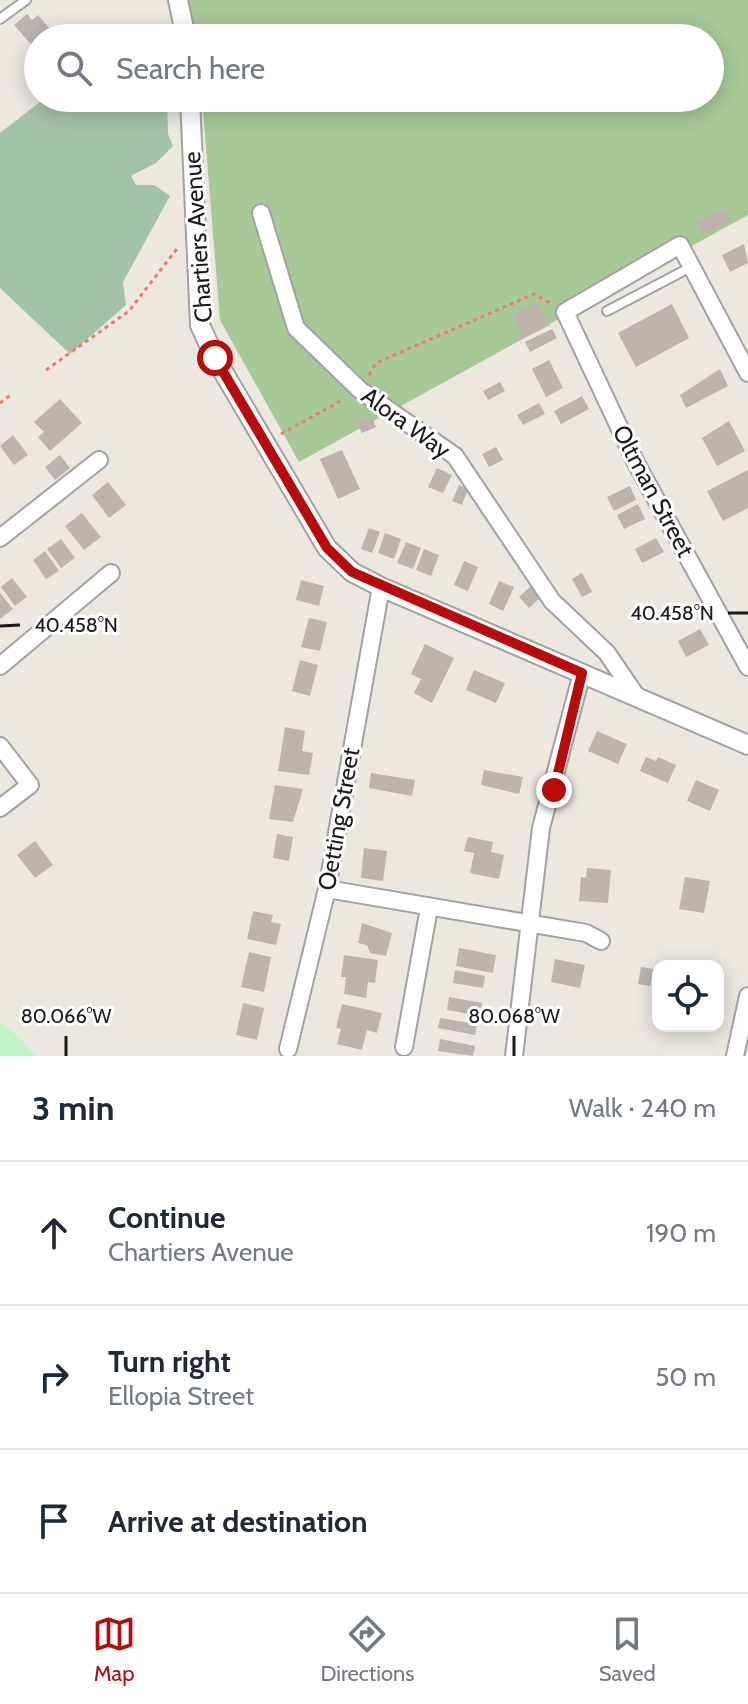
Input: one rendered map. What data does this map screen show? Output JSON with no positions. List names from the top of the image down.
{
  "streets": {
    "street": [
      "Chartiers Avenue",
      "Alora Way",
      "Oltman Street",
      "Oetting Street"
    ]
  },
  "crossings": [
    ["Chartiers Avenue", "Alora Way"],
    ["Chartiers Avenue", "Oetting Street"]
  ],
  "page": {
    "search": "Search here",
    "heading": ["3 min", "Walk · 240 m"],
    "list": [
      ["Continue", "Chartiers Avenue", "190 m"],
      ["Turn right", "Ellopia Street", "50 m"],
      "Arrive at destination"
    ],
    "nav": ["Map", "Directions", "Saved"]
  },
  "coordinates": ["40.458°N", "80.066°W", "80.068°W"]
}
